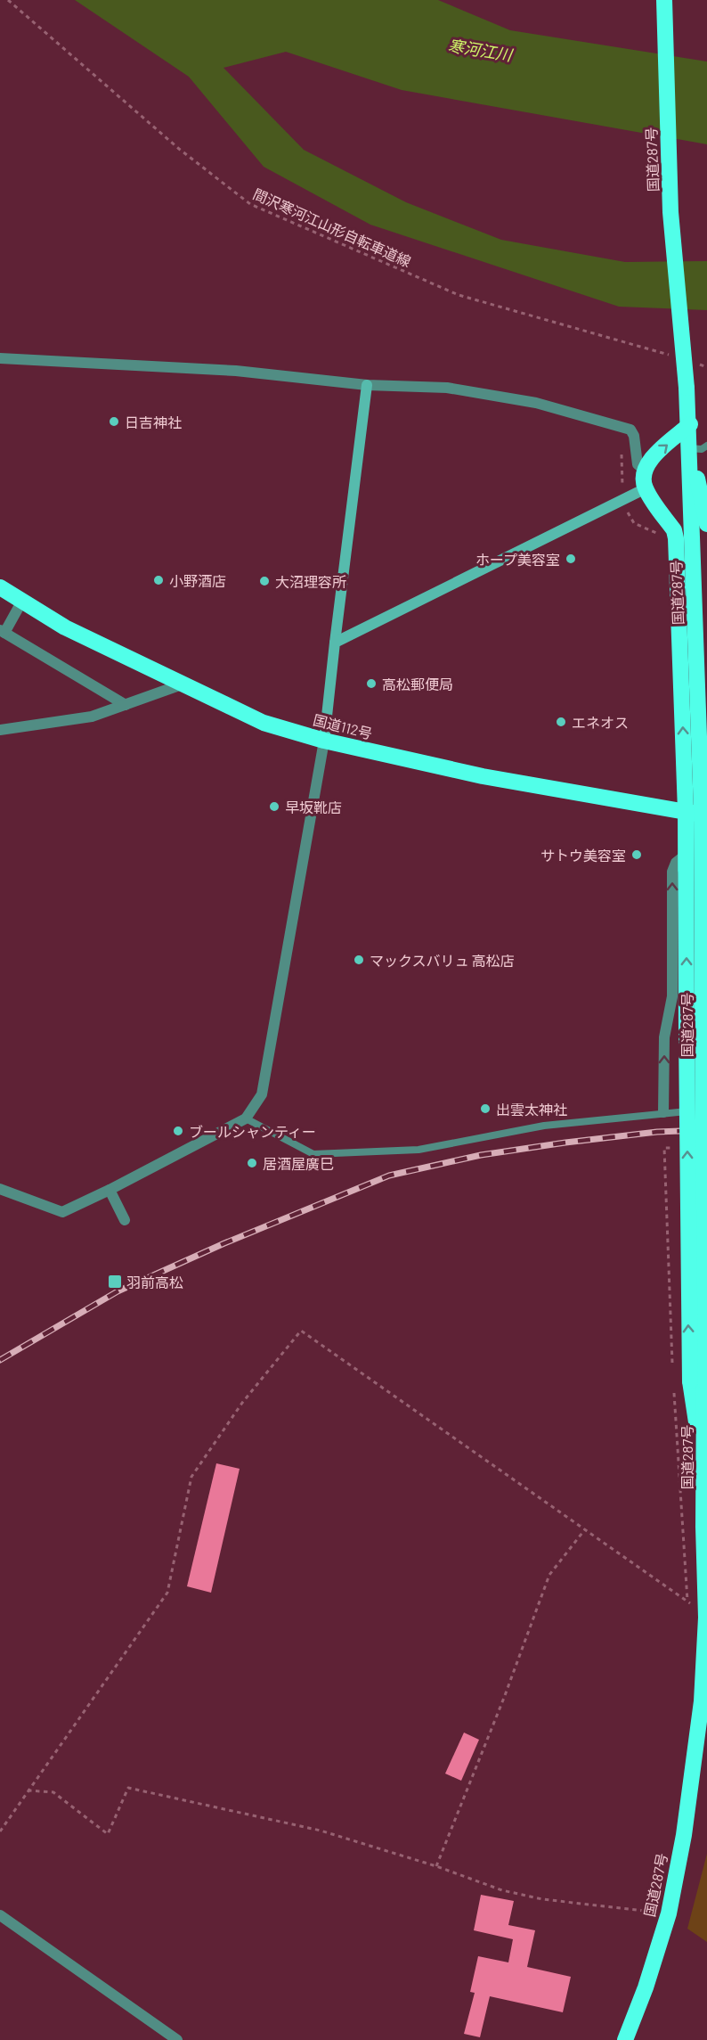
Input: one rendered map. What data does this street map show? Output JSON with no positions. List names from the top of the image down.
{
  "streets": {
    "highway": ["国道287号", "国道112号"],
    "path": ["間沢寒河江山形自転車道線"]
  },
  "water": ["寒河江川"],
  "places": {
    "other": [
      "日吉神社",
      "ホープ美容室",
      "小野酒店",
      "大沼理容所",
      "高松郵便局",
      "エネオス",
      "早坂靴店",
      "サトウ美容室",
      "マックスバリュ 高松店",
      "出雲太神社",
      "ブールシャンティー",
      "居酒屋廣巳"
    ],
    "transit": ["羽前高松"]
  }
}
